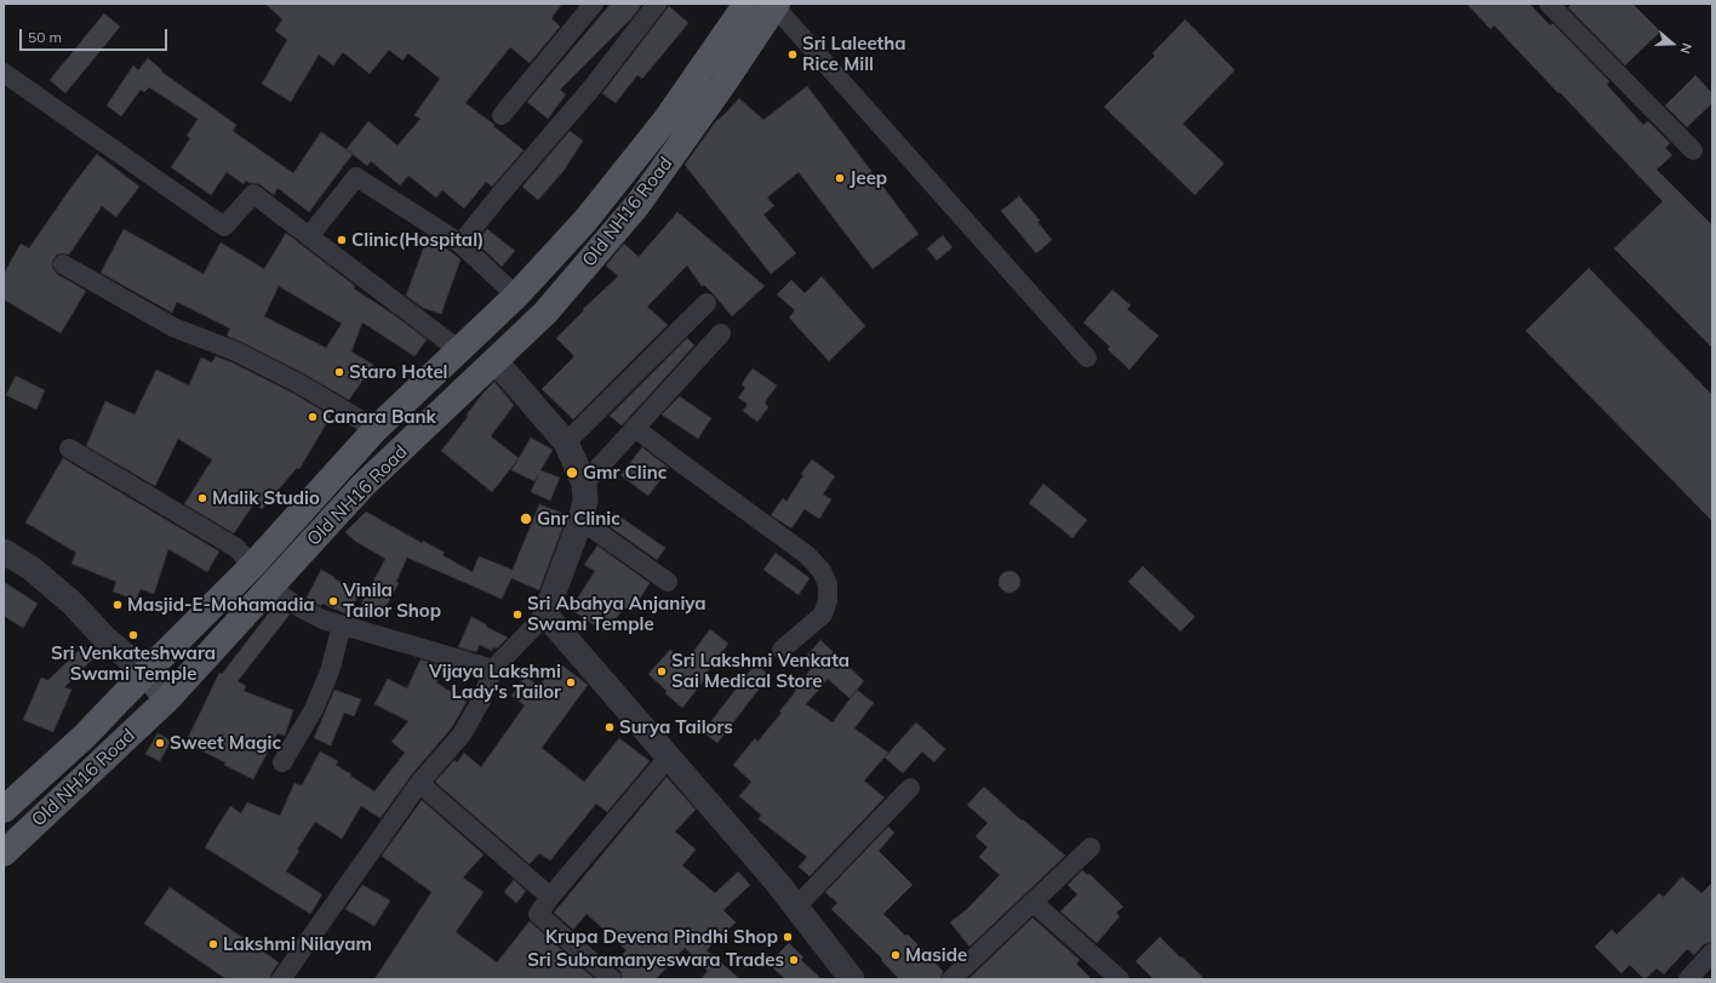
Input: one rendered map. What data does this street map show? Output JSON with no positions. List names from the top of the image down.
{
  "streets": {
    "main road": ["Old NH16 Road"]
  },
  "places": [
    "Sri Laleetha Rice Mill",
    "Jeep",
    "Clinic(Hospital)",
    "Staro Hotel",
    "Canara Bank",
    "Gmr Clinc",
    "Malik Studio",
    "Gnr Clinic",
    "Vinila Tailor Shop",
    "Masjid-E-Mohamadia",
    "Sri Abahya Anjaniya Swami Temple",
    "Sri Venkateshwara Swami Temple",
    "Sri Lakshmi Venkata Sai Medical Store",
    "Vijaya Lakshmi Lady's Tailor",
    "Surya Tailors",
    "Sweet Magic",
    "Krupa Devena Pindhi Shop",
    "Lakshmi Nilayam",
    "Maside",
    "Sri Subramanyeswara Trades"
  ],
  "scale_bar": "50 m",
  "north": "right"
}
